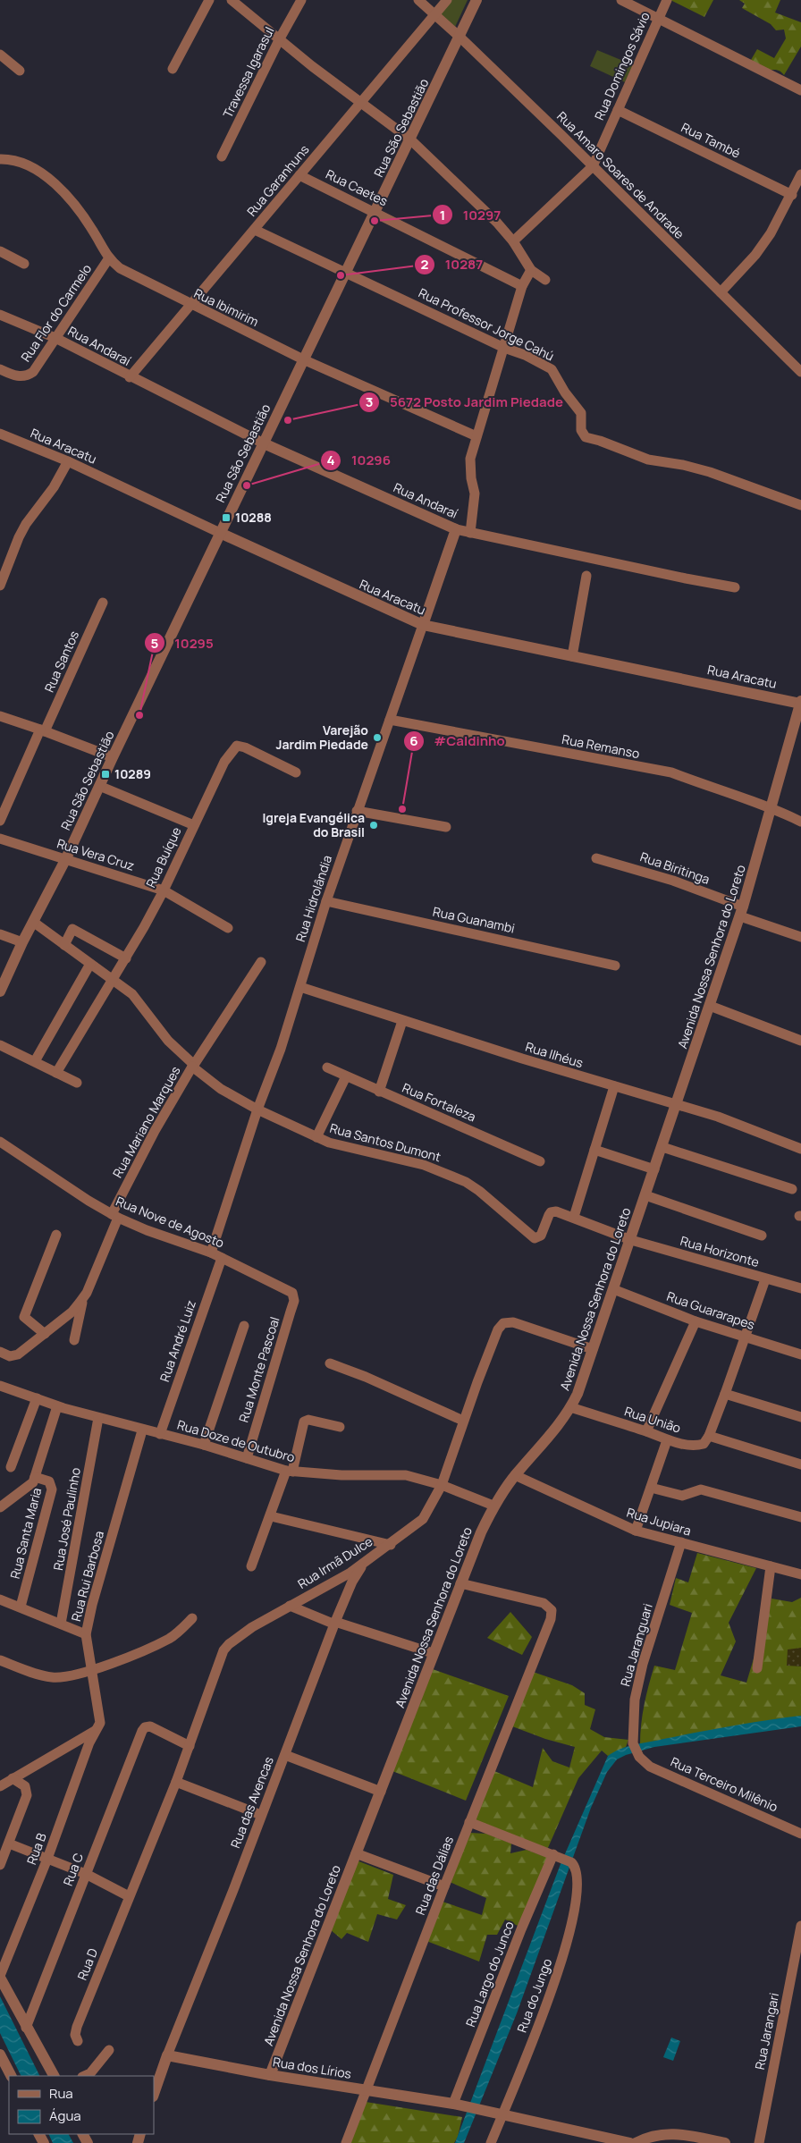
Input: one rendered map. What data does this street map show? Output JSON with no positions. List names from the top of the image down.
{
  "streets": {
    "street": [
      "Rua Domingos Sávio",
      "Travessa Igarasul",
      "Rua São Sebastião",
      "Rua També",
      "Rua Amaro Soares de Andrade",
      "Rua Garanhuns",
      "Rua Caetes",
      "Rua Ibimirim",
      "Rua Flor do Carmelo",
      "Rua Professor Jorge Cahú",
      "Rua Andaraí",
      "Rua Aracatu",
      "Rua Santos",
      "Rua Remanso",
      "Rua Vera Cruz",
      "Rua Buíque",
      "Rua Biritinga",
      "Rua Hidrolândia",
      "Rua Guanambi",
      "Avenida Nossa Senhora do Loreto",
      "Rua Ilhéus",
      "Rua Fortaleza",
      "Rua Mariano Marques",
      "Rua Santos Dumont",
      "Rua Nove de Agosto",
      "Rua Horizonte",
      "Rua Guararapes",
      "Rua André Luiz",
      "Rua Monte Pascoal",
      "Rua União",
      "Rua Doze de Outubro",
      "Rua José Paulinho",
      "Rua Jupiara",
      "Rua Santa Maria",
      "Rua Irmã Dulce",
      "Rua Rui Barbosa",
      "Rua Jaranguari",
      "Rua Terceiro Milênio",
      "Rua das Avencas",
      "Rua B",
      "Rua C",
      "Rua das Dálias",
      "Rua D",
      "Rua Largo do Junco",
      "Rua do Jungo",
      "Rua Jarangari",
      "Rua dos Lírios"
    ]
  },
  "crossings": [
    ["Rua Domingos Sávio", "Rua També"],
    ["Rua Domingos Sávio", "Rua Amaro Soares de Andrade"],
    ["Rua São Sebastião", "Rua Amaro Soares de Andrade"],
    ["Rua São Sebastião", "Rua Caetes"],
    ["Rua São Sebastião", "Rua Ibimirim"],
    ["Rua São Sebastião", "Rua Professor Jorge Cahú"],
    ["Rua São Sebastião", "Rua Andaraí"],
    ["Rua São Sebastião", "Rua Aracatu"],
    ["Rua São Sebastião", "Rua Vera Cruz"],
    ["Rua São Sebastião", "Rua Santos Dumont"],
    ["Rua Amaro Soares de Andrade", "Rua Garanhuns"],
    ["Rua Garanhuns", "Rua Caetes"],
    ["Rua Garanhuns", "Rua Ibimirim"],
    ["Rua Garanhuns", "Rua Professor Jorge Cahú"],
    ["Rua Garanhuns", "Rua Andaraí"],
    ["Rua Ibimirim", "Rua Flor do Carmelo"],
    ["Rua Flor do Carmelo", "Rua Andaraí"],
    ["Rua Andaraí", "Rua Hidrolândia"],
    ["Rua Aracatu", "Rua Hidrolândia"],
    ["Rua Aracatu", "Avenida Nossa Senhora do Loreto"],
    ["Rua Remanso", "Rua Hidrolândia"],
    ["Rua Remanso", "Avenida Nossa Senhora do Loreto"],
    ["Rua Vera Cruz", "Rua Buíque"],
    ["Rua Buíque", "Rua Santos Dumont"],
    ["Rua Biritinga", "Avenida Nossa Senhora do Loreto"],
    ["Rua Hidrolândia", "Rua Guanambi"],
    ["Rua Hidrolândia", "Rua Ilhéus"],
    ["Rua Hidrolândia", "Rua Santos Dumont"],
    ["Rua Hidrolândia", "Rua Nove de Agosto"],
    ["Avenida Nossa Senhora do Loreto", "Rua Ilhéus"],
    ["Avenida Nossa Senhora do Loreto", "Rua Horizonte"],
    ["Avenida Nossa Senhora do Loreto", "Rua Guararapes"],
    ["Avenida Nossa Senhora do Loreto", "Rua União"],
    ["Avenida Nossa Senhora do Loreto", "Rua Doze de Outubro"],
    ["Avenida Nossa Senhora do Loreto", "Rua Jupiara"],
    ["Avenida Nossa Senhora do Loreto", "Rua Irmã Dulce"],
    ["Avenida Nossa Senhora do Loreto", "Rua das Dálias"],
    ["Avenida Nossa Senhora do Loreto", "Rua dos Lírios"],
    ["Rua Mariano Marques", "Rua Santos Dumont"],
    ["Rua Mariano Marques", "Rua Nove de Agosto"],
    ["Rua Santos Dumont", "Rua Horizonte"],
    ["Rua Nove de Agosto", "Rua André Luiz"],
    ["Rua Nove de Agosto", "Rua Monte Pascoal"],
    ["Rua André Luiz", "Rua Doze de Outubro"],
    ["Rua Monte Pascoal", "Rua Doze de Outubro"],
    ["Rua Doze de Outubro", "Rua José Paulinho"],
    ["Rua Doze de Outubro", "Rua Irmã Dulce"],
    ["Rua Doze de Outubro", "Rua Rui Barbosa"],
    ["Rua Jupiara", "Rua Jaranguari"],
    ["Rua Irmã Dulce", "Rua das Avencas"],
    ["Rua Irmã Dulce", "Rua C"],
    ["Rua Irmã Dulce", "Rua D"],
    ["Rua Rui Barbosa", "Rua B"],
    ["Rua Jaranguari", "Rua Terceiro Milênio"],
    ["Rua das Avencas", "Rua dos Lírios"],
    ["Rua das Dálias", "Rua dos Lírios"],
    ["Rua Largo do Junco", "Rua do Jungo"],
    ["Rua Largo do Junco", "Rua dos Lírios"],
    ["Rua do Jungo", "Rua dos Lírios"]
  ],
  "places": {
    "other": [
      "10297",
      "10287",
      "5672 Posto Jardim Piedade",
      "10296",
      "10295",
      "Varejão Jardim Piedade",
      "#Caldinho",
      "Igreja Evangélica do Brasil"
    ],
    "transit": ["10288", "10289"]
  },
  "legend": ["Rua", "Água"]
}
